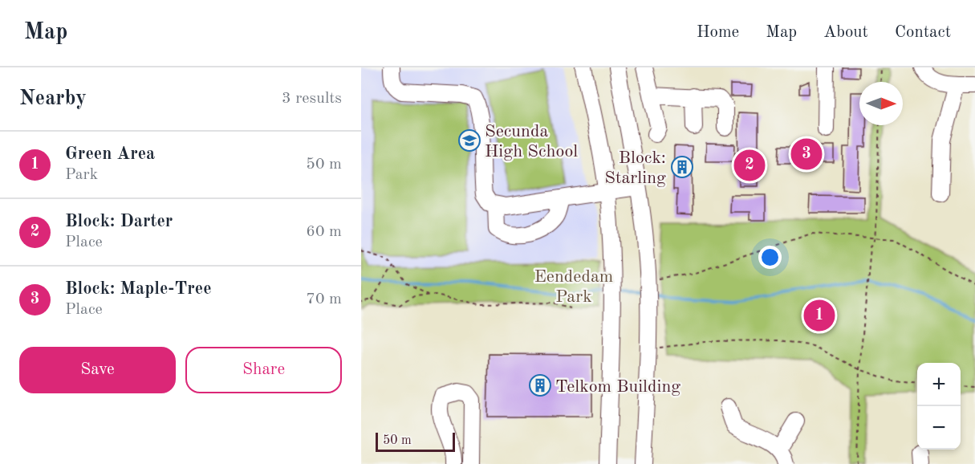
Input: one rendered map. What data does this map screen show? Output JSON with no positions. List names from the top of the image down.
{
  "parks": ["Eendedam Park"],
  "places": {
    "school or university": ["Secunda High School"],
    "building": ["Block: Starling", "Telkom Building"]
  },
  "scale_bar": "50 m",
  "north": "right",
  "page": {
    "header": "Map",
    "nav": [
      "Home",
      "Map",
      "About",
      "Contact"
    ],
    "heading": ["Nearby", "3 results"],
    "list": [
      {
        "mark": "1",
        "name": "Green Area",
        "note": "Park",
        "value": "50 m"
      },
      {
        "mark": "2",
        "name": "Block: Darter",
        "note": "Place",
        "value": "60 m"
      },
      {
        "mark": "3",
        "name": "Block: Maple-Tree",
        "note": "Place",
        "value": "70 m"
      }
    ],
    "pins": ["3", "2", "1"],
    "buttons": ["Save", "Share"],
    "map_buttons": ["+", "−"],
    "scale": "50 m"
  }
}
